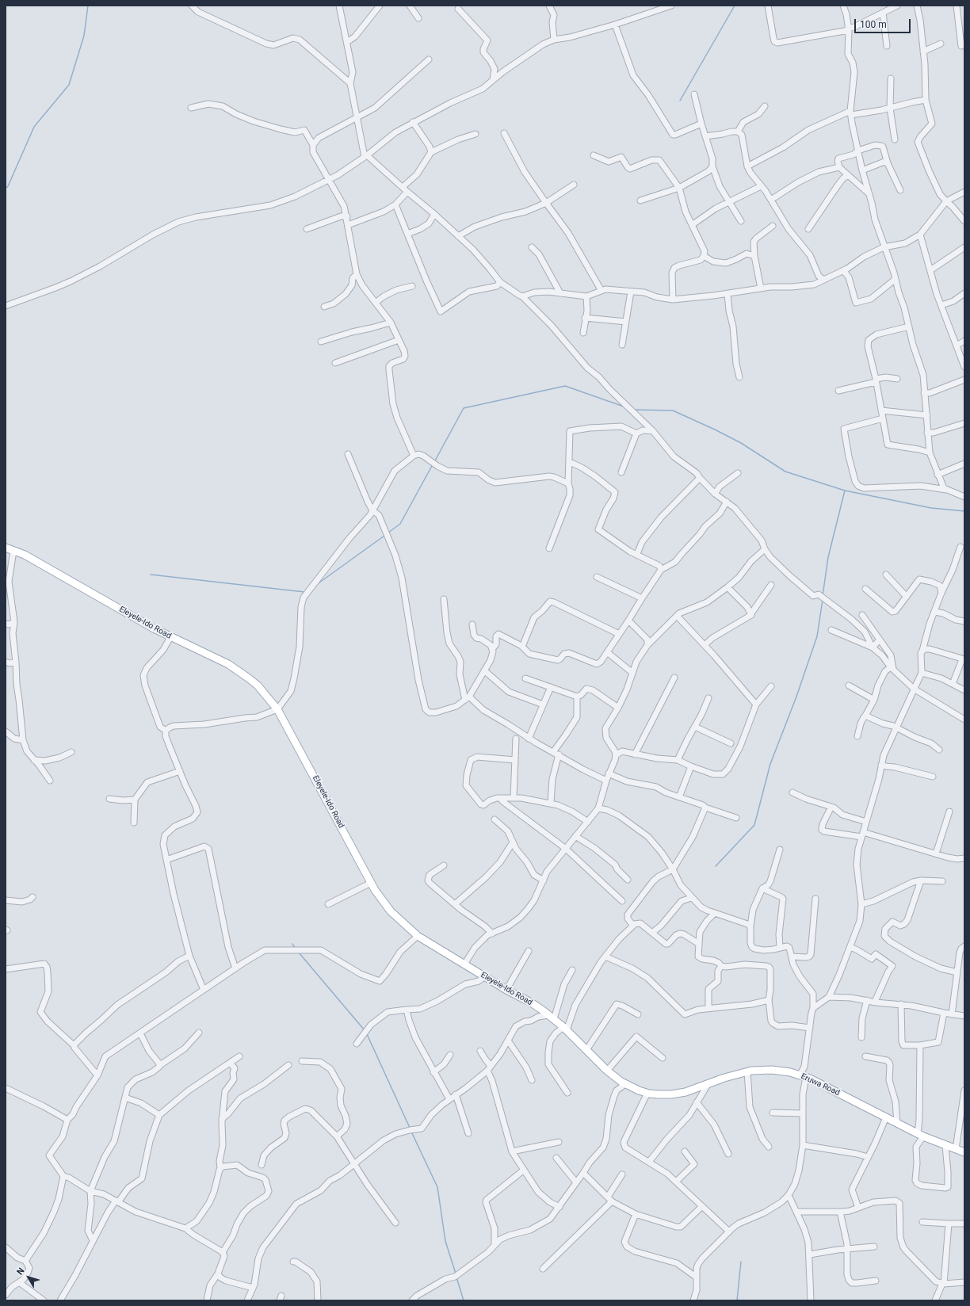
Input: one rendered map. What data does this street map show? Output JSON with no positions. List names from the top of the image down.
{
  "streets": {
    "main road": ["Eleyele-Ido Road", "Eruwa Road"]
  },
  "crossings": [
    ["Eleyele-Ido Road", "Eruwa Road"]
  ],
  "scale_bar": "100 m",
  "north": "top left"
}
